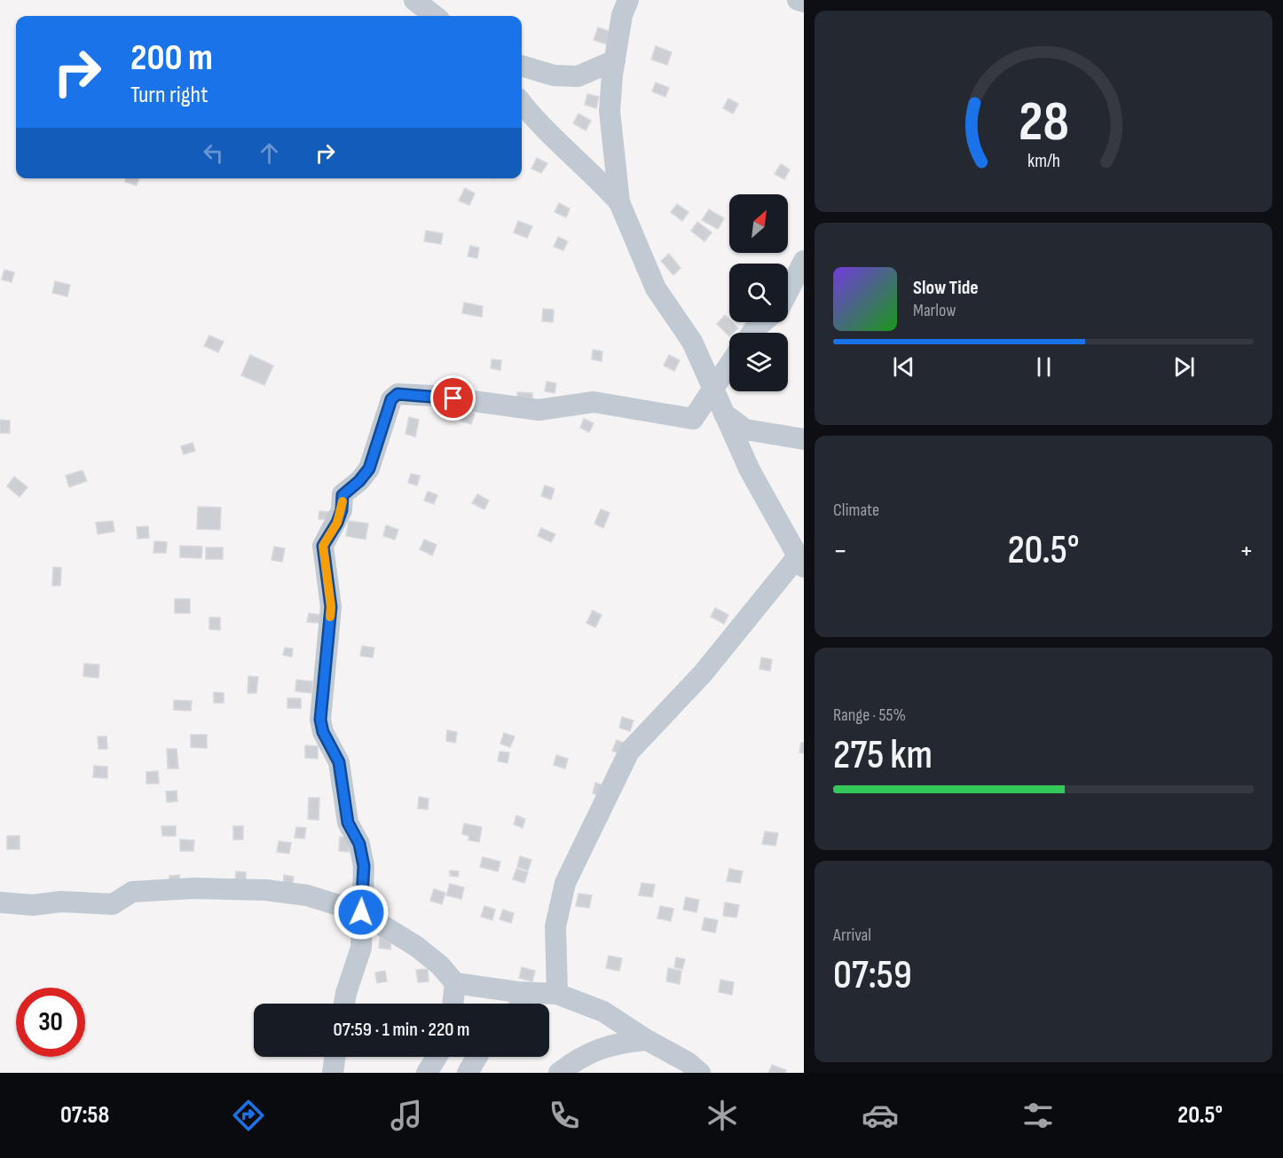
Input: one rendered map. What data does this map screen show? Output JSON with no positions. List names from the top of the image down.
{
  "north": "top right",
  "page": {
    "turn": ["200 m", "Turn right"],
    "song": ["Slow Tide", "Marlow"],
    "tile": [
      "Climate",
      ["Range · 55%", "275 km"],
      ["Arrival", "07:59"]
    ],
    "heat": ["−", "20.5°", "+"],
    "limit": "30",
    "trip": "07:59 · 1 min · 220 m",
    "tabs": ["07:58", "20.5°"],
    "gauge": ["28", "km/h"]
  }
}
